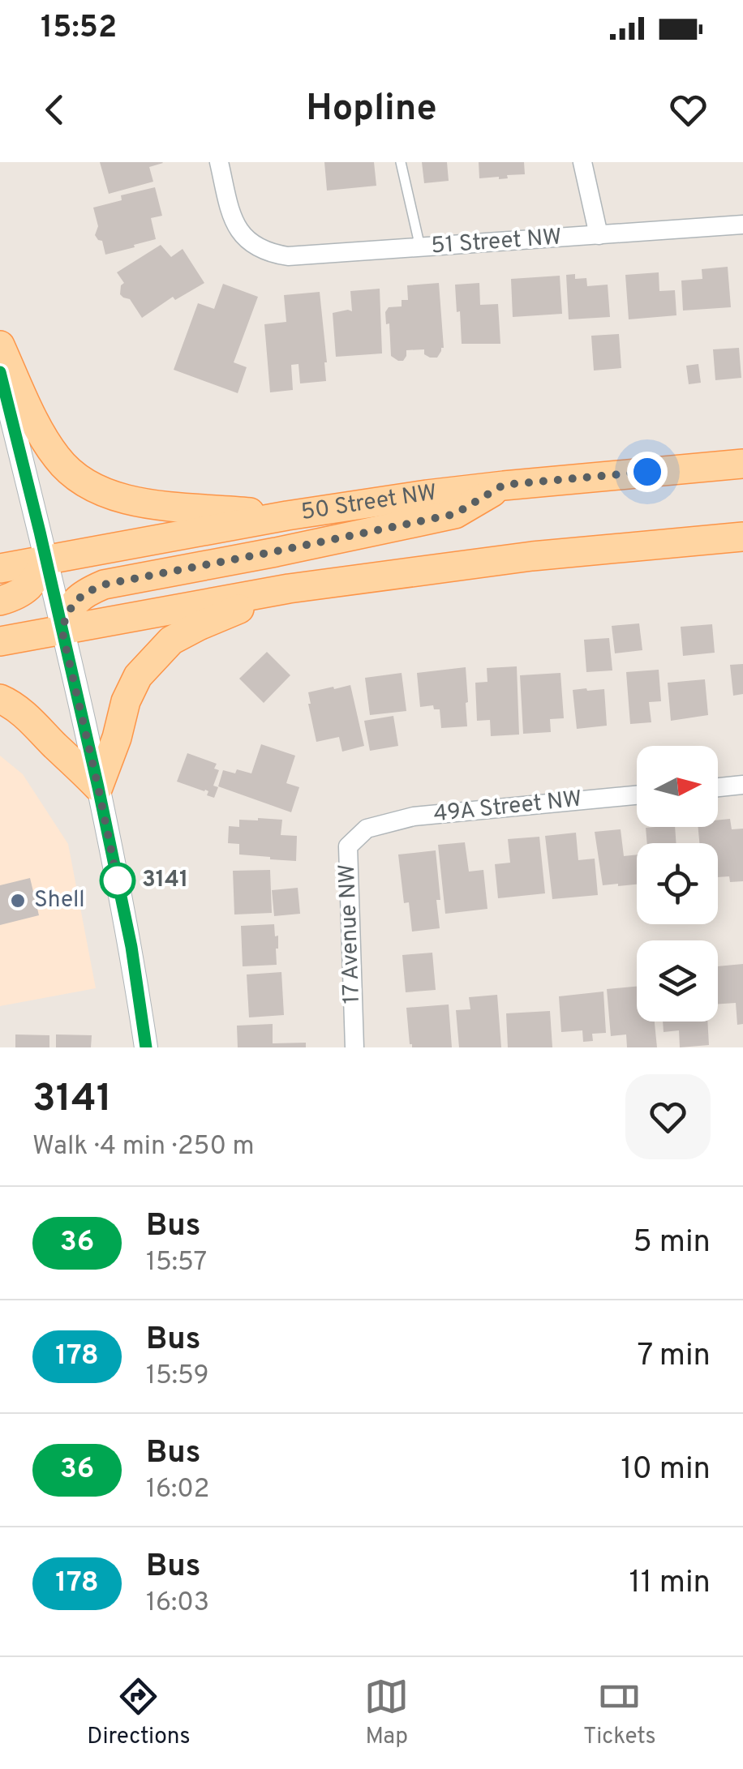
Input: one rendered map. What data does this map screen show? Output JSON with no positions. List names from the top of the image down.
{
  "streets": {
    "main road": ["50 Street NW"],
    "street": ["51 Street NW", "49A Street NW", "17 Avenue NW"]
  },
  "crossings": [
    ["49A Street NW", "17 Avenue NW"]
  ],
  "places": ["3141", "Shell"],
  "lines": ["bus line 36"],
  "north": "right",
  "page": {
    "status": "15:52",
    "header": "Hopline",
    "heading": ["3141", "Walk · 4 min · 250 m"],
    "list": [
      {
        "mark": "36",
        "name": "Bus",
        "note": "15:57",
        "value": "5 min"
      },
      {
        "mark": "178",
        "name": "Bus",
        "note": "15:59",
        "value": "7 min"
      },
      {
        "mark": "36",
        "name": "Bus",
        "note": "16:02",
        "value": "10 min"
      },
      {
        "mark": "178",
        "name": "Bus",
        "note": "16:03",
        "value": "11 min"
      }
    ],
    "tabs": ["Directions", "Map", "Tickets"]
  }
}
